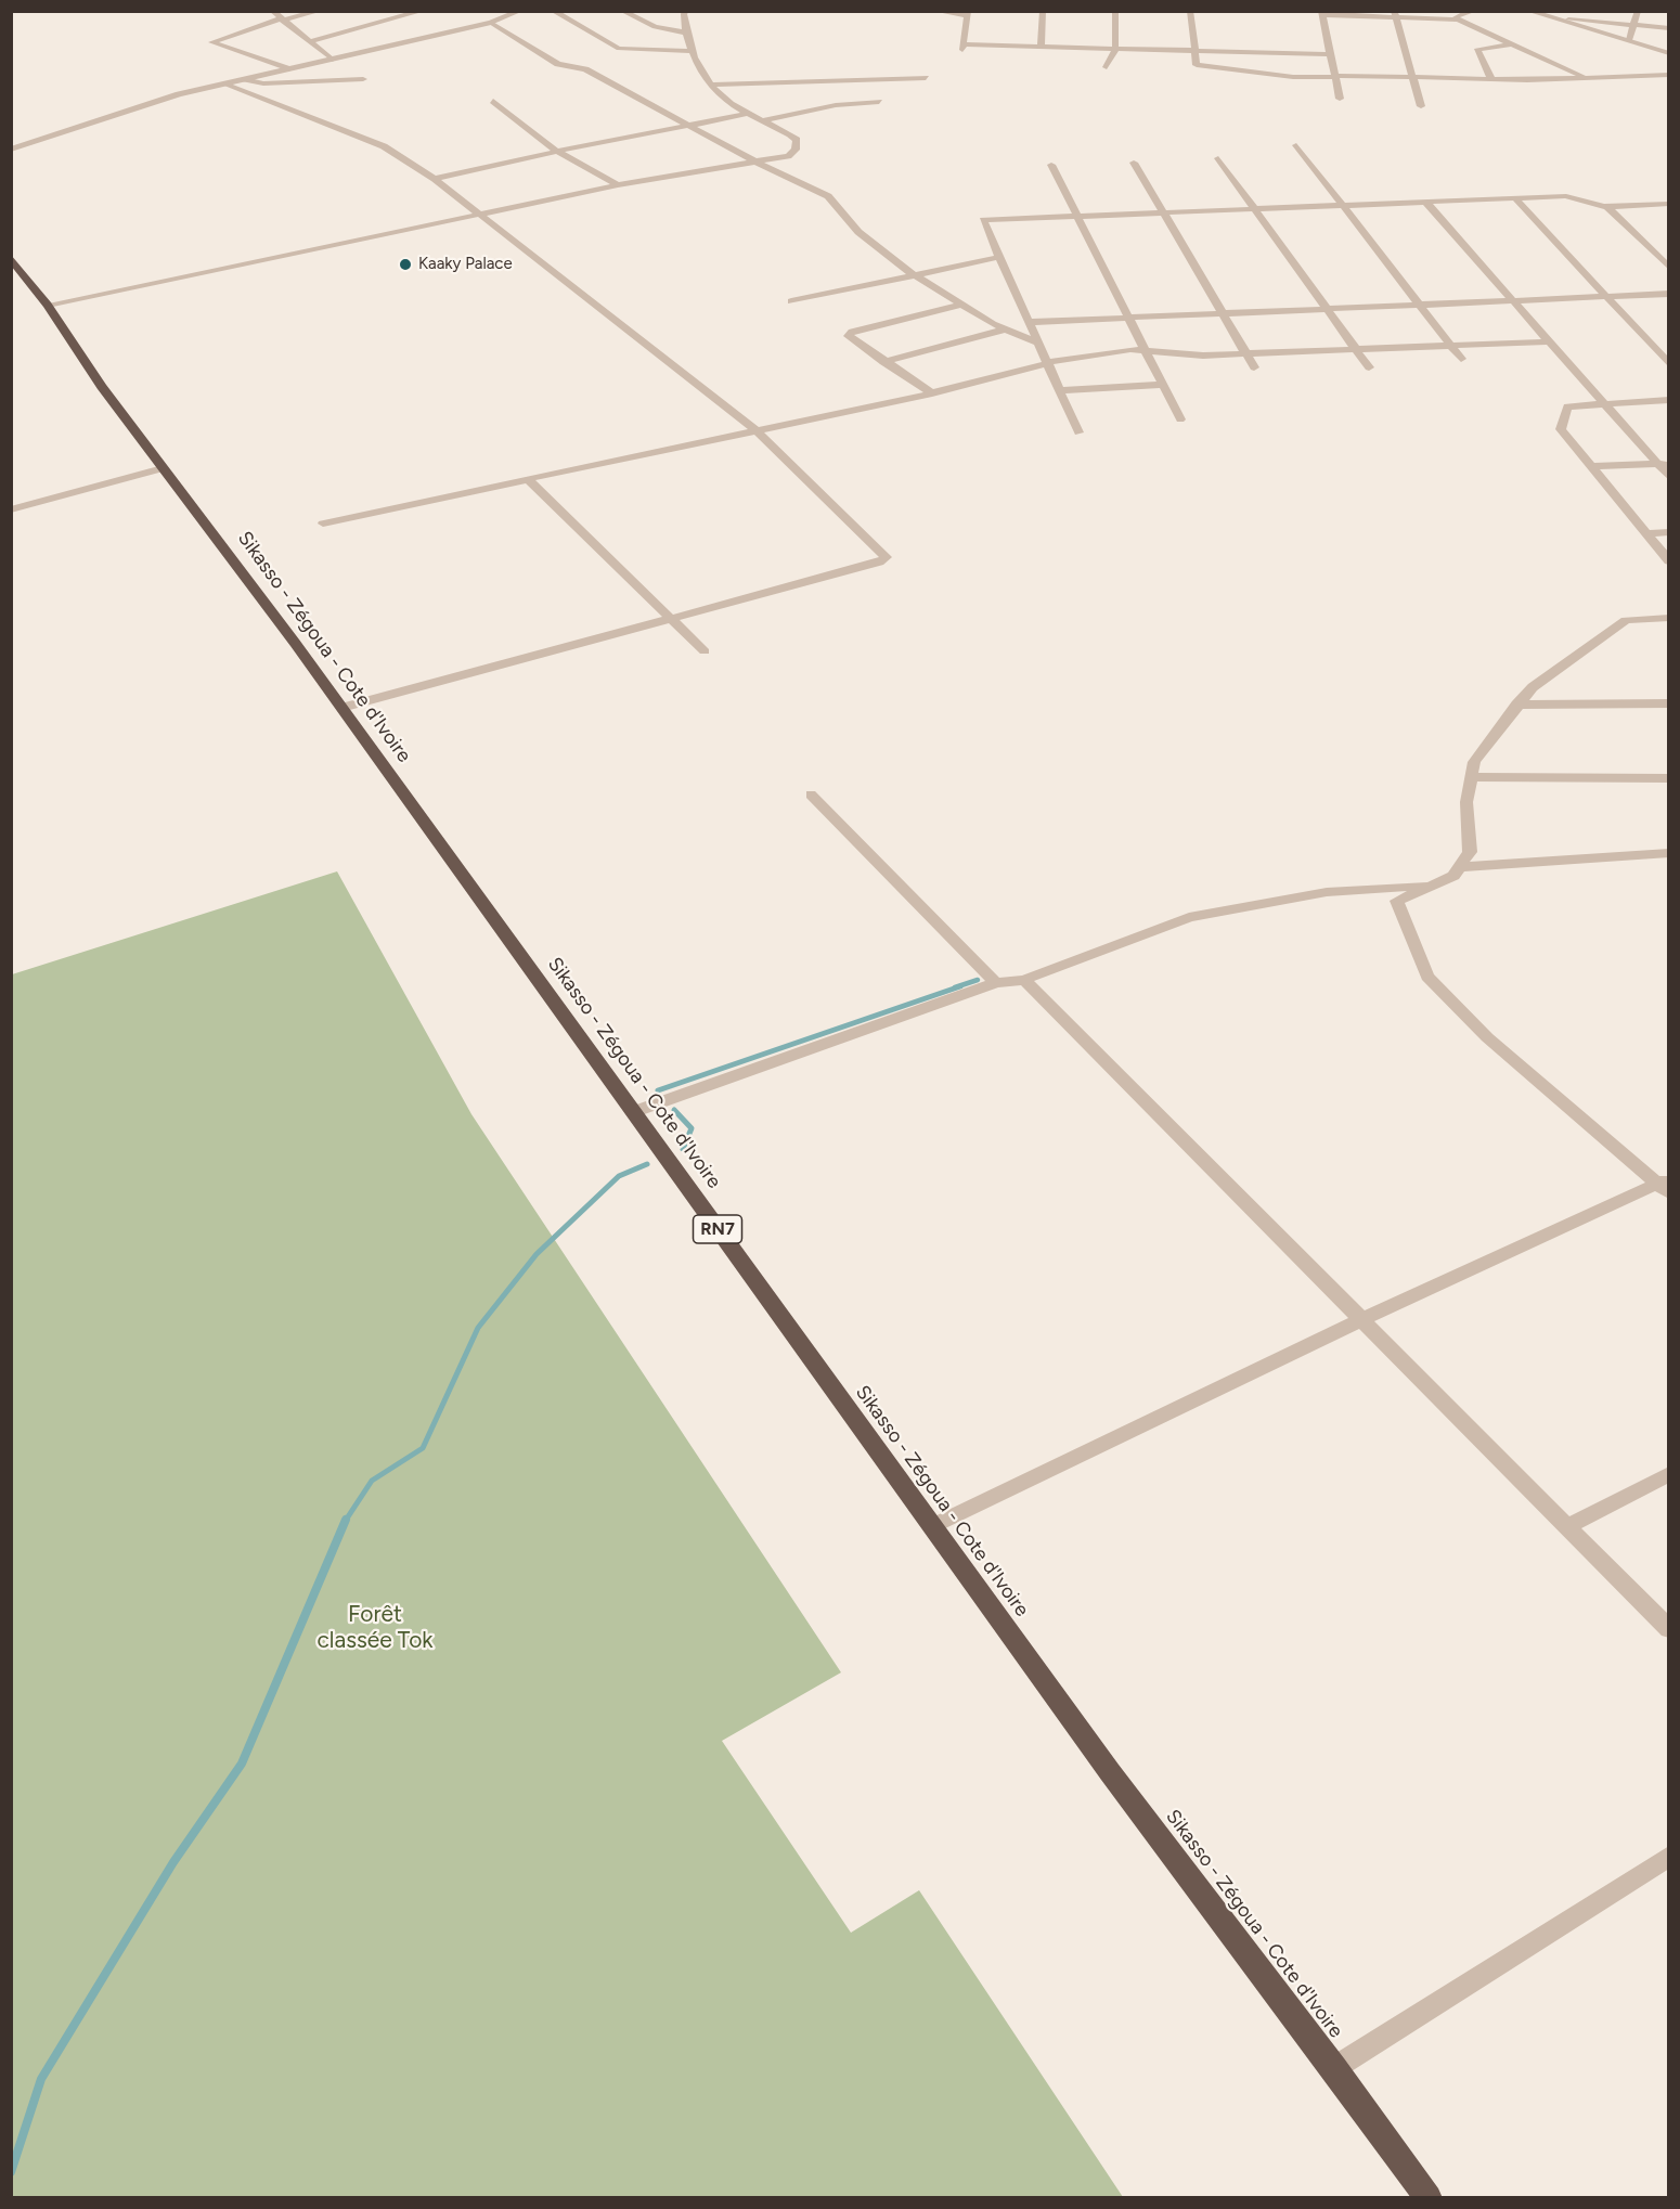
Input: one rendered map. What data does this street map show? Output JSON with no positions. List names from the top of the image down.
{
  "streets": {
    "highway": ["Sikasso - Zégoua - Cote d'Ivoire", "RN7"]
  },
  "parks": ["Forêt classée Tok"],
  "places": ["Kaaky Palace"]
}
